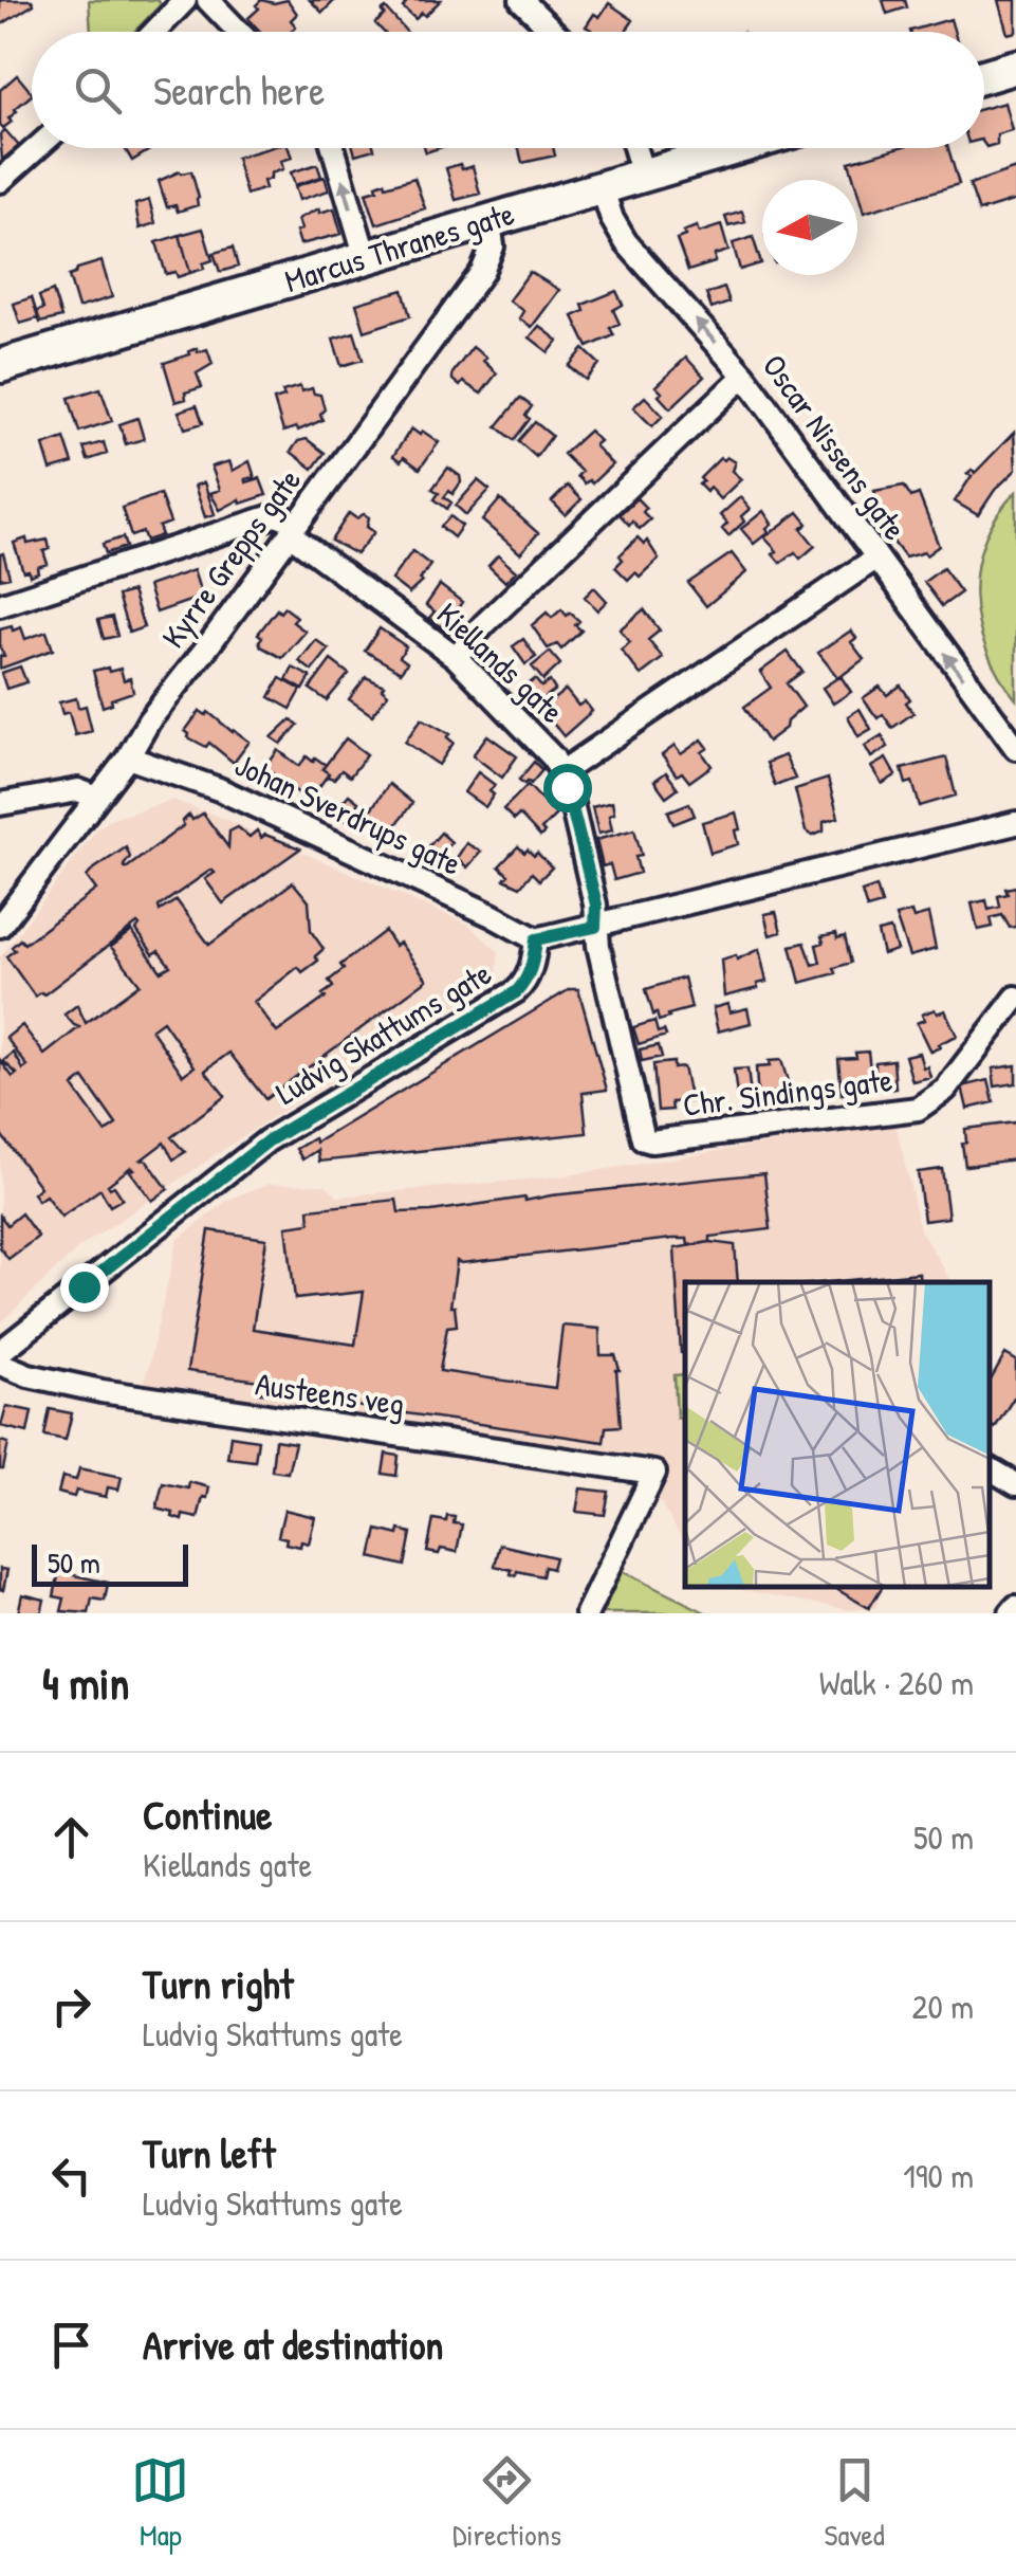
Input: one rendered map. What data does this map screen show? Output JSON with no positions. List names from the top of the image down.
{
  "streets": {
    "main road": ["Marcus Thranes gate"],
    "street": [
      "Oscar Nissens gate",
      "Kyrre Grepps gate",
      "Kiellands gate",
      "Johan Sverdrups gate",
      "Ludvig Skattums gate",
      "Chr. Sindings gate",
      "Austeens veg"
    ]
  },
  "crossings": [
    ["Marcus Thranes gate", "Oscar Nissens gate"],
    ["Marcus Thranes gate", "Kyrre Grepps gate"],
    ["Kyrre Grepps gate", "Kiellands gate"],
    ["Kyrre Grepps gate", "Johan Sverdrups gate"],
    ["Kiellands gate", "Chr. Sindings gate"],
    ["Johan Sverdrups gate", "Ludvig Skattums gate"]
  ],
  "one_way": ["Oscar Nissens gate"],
  "scale_bar": "50 m",
  "north": "left",
  "page": {
    "search": "Search here",
    "scale": "50 m",
    "heading": ["4 min", "Walk · 260 m"],
    "list": [
      ["Continue", "Kiellands gate", "50 m"],
      ["Turn right", "Ludvig Skattums gate", "20 m"],
      ["Turn left", "Ludvig Skattums gate", "190 m"],
      "Arrive at destination"
    ],
    "nav": ["Map", "Directions", "Saved"]
  }
}
